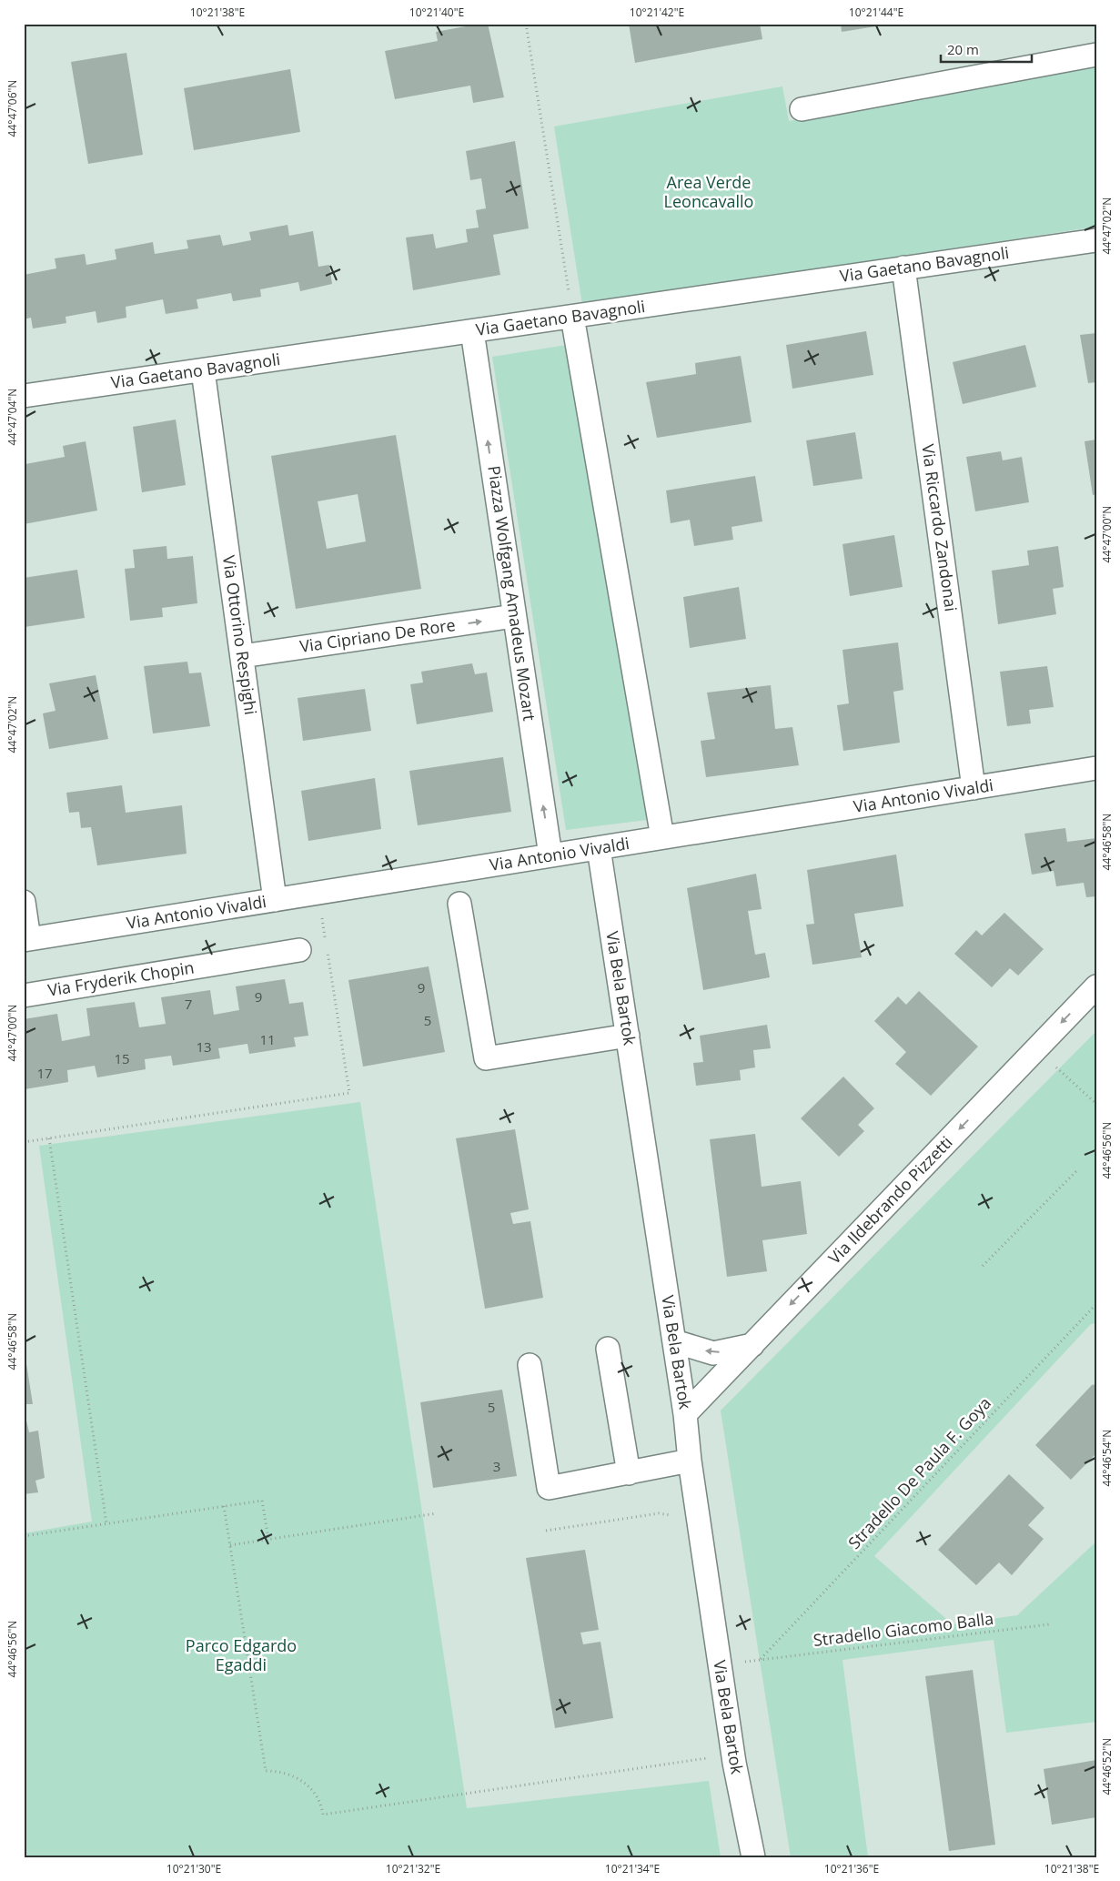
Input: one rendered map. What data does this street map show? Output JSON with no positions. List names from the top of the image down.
{
  "streets": {
    "street": [
      "Via Gaetano Bavagnoli",
      "Via Riccardo Zandonai",
      "Piazza Wolfgang Amadeus Mozart",
      "Via Ottorino Respighi",
      "Via Cipriano De Rore",
      "Via Antonio Vivaldi",
      "Via Fryderik Chopin",
      "Via Bela Bartok",
      "Via Ildebrando Pizzetti"
    ],
    "path": ["Stradello De Paula F. Goya", "Stradello Giacomo Balla"]
  },
  "crossings": [
    ["Via Gaetano Bavagnoli", "Via Riccardo Zandonai"],
    ["Via Gaetano Bavagnoli", "Piazza Wolfgang Amadeus Mozart"],
    ["Via Gaetano Bavagnoli", "Via Ottorino Respighi"],
    ["Via Riccardo Zandonai", "Via Antonio Vivaldi"],
    ["Piazza Wolfgang Amadeus Mozart", "Via Cipriano De Rore"],
    ["Piazza Wolfgang Amadeus Mozart", "Via Antonio Vivaldi"],
    ["Via Ottorino Respighi", "Via Cipriano De Rore"],
    ["Via Ottorino Respighi", "Via Antonio Vivaldi"],
    ["Via Antonio Vivaldi", "Via Bela Bartok"],
    ["Via Bela Bartok", "Via Ildebrando Pizzetti"],
    ["Stradello De Paula F. Goya", "Stradello Giacomo Balla"]
  ],
  "one_way": ["Via Cipriano De Rore", "Via Ildebrando Pizzetti"],
  "parks": ["Area Verde Leoncavallo", "Parco Edgardo Egaddi"],
  "house_numbers": [
    "9",
    "9",
    "7",
    "5",
    "11",
    "13",
    "15",
    "17",
    "5",
    "3"
  ],
  "scale_bar": "20 m",
  "coordinates": [
    "10°21'38\"E",
    "10°21'40\"E",
    "10°21'42\"E",
    "10°21'44\"E",
    "44°47'06\"N",
    "44°47'02\"N",
    "44°47'04\"N",
    "44°47'00\"N",
    "44°46'58\"N",
    "44°46'56\"N",
    "44°46'54\"N",
    "44°46'52\"N",
    "10°21'30\"E",
    "10°21'32\"E",
    "10°21'34\"E",
    "10°21'36\"E"
  ]
}
